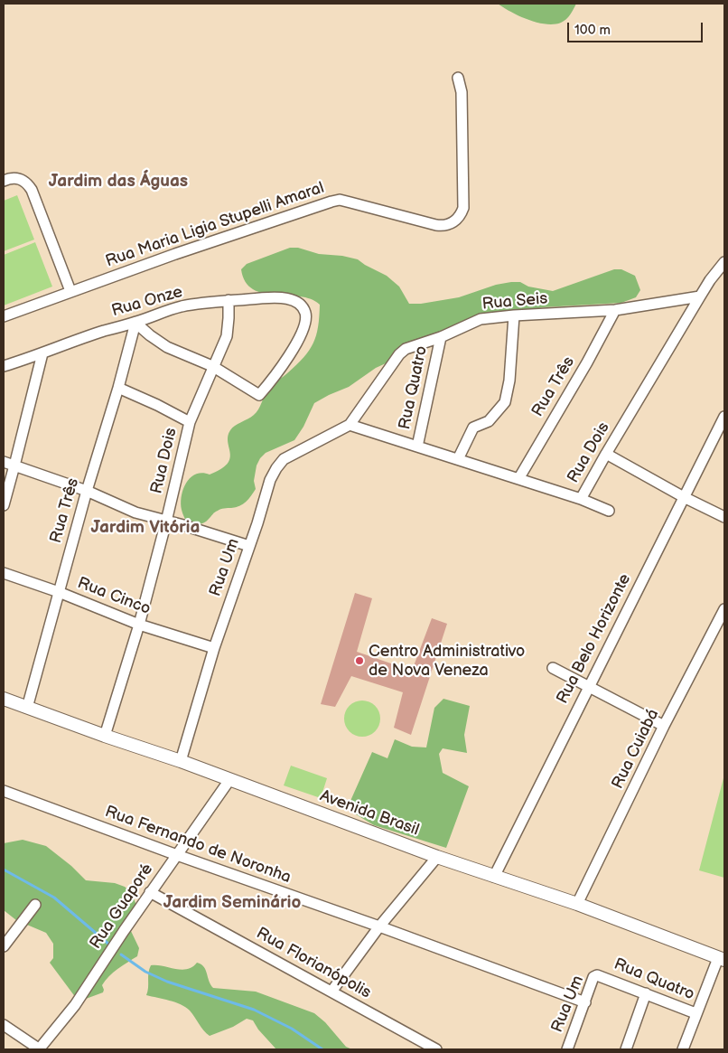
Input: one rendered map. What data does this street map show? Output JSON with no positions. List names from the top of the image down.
{
  "streets": {
    "street": [
      "Rua Maria Ligia Stupelli Amaral",
      "Rua Onze",
      "Rua Seis",
      "Rua Três",
      "Rua Quatro",
      "Rua Dois",
      "Rua Um",
      "Rua Cinco",
      "Rua Belo Horizonte",
      "Rua Cuiabá",
      "Avenida Brasil",
      "Rua Fernando de Noronha",
      "Rua Guaporé",
      "Rua Florianópolis"
    ]
  },
  "crossings": [
    ["Rua Onze", "Rua Três"],
    ["Rua Onze", "Rua Dois"],
    ["Rua Seis", "Rua Três"],
    ["Rua Seis", "Rua Quatro"],
    ["Rua Seis", "Rua Dois"],
    ["Rua Seis", "Rua Um"],
    ["Rua Três", "Rua Dois"],
    ["Rua Três", "Rua Cinco"],
    ["Rua Três", "Avenida Brasil"],
    ["Rua Quatro", "Rua Dois"],
    ["Rua Quatro", "Rua Um"],
    ["Rua Dois", "Rua Um"],
    ["Rua Dois", "Rua Cinco"],
    ["Rua Dois", "Avenida Brasil"],
    ["Rua Um", "Rua Cinco"],
    ["Rua Um", "Avenida Brasil"],
    ["Rua Um", "Rua Fernando de Noronha"],
    ["Rua Belo Horizonte", "Avenida Brasil"],
    ["Rua Cuiabá", "Avenida Brasil"],
    ["Avenida Brasil", "Rua Guaporé"],
    ["Rua Fernando de Noronha", "Rua Guaporé"],
    ["Rua Guaporé", "Rua Florianópolis"]
  ],
  "districts": ["Jardim das Águas", "Jardim Vitória", "Jardim Seminário"],
  "places": ["Centro Administrativo de Nova Veneza"],
  "scale_bar": "100 m"
}
